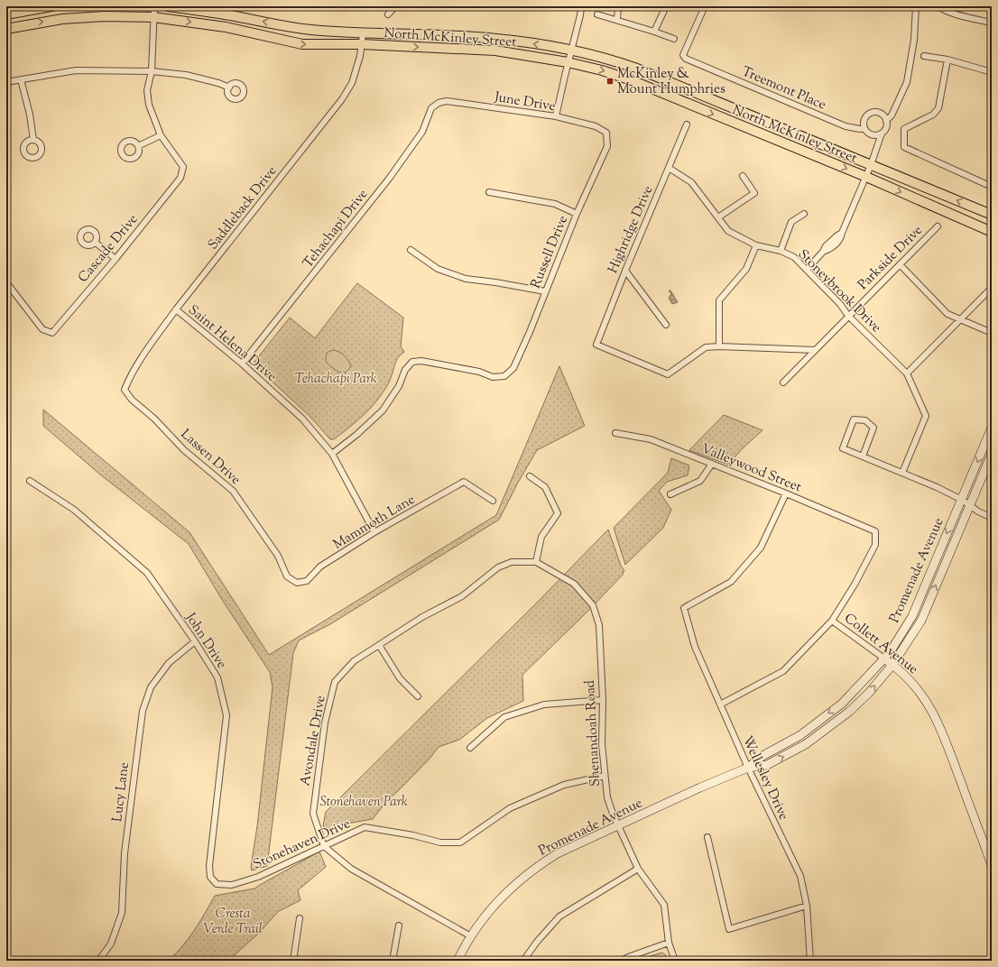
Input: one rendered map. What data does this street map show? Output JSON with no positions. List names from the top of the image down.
{
  "streets": {
    "main road": ["North McKinley Street", "Promenade Avenue", "Collett Avenue"],
    "street": [
      "Treemont Place",
      "June Drive",
      "Saddleback Drive",
      "Tehachapi Drive",
      "Highridge Drive",
      "Cascade Drive",
      "Russell Drive",
      "Parkside Drive",
      "Stoneybrook Drive",
      "Saint Helena Drive",
      "Lassen Drive",
      "Valleywood Street",
      "Mammoth Lane",
      "John Drive",
      "Shenandoah Road",
      "Avondale Drive",
      "Wellesley Drive",
      "Lucy Lane",
      "Stonehaven Drive"
    ]
  },
  "crossings": [
    ["North McKinley Street", "Saddleback Drive"],
    ["June Drive", "Tehachapi Drive"],
    ["June Drive", "Russell Drive"],
    ["Saddleback Drive", "Saint Helena Drive"],
    ["Saddleback Drive", "Lassen Drive"],
    ["Tehachapi Drive", "Saint Helena Drive"],
    ["Highridge Drive", "Stoneybrook Drive"],
    ["Russell Drive", "Saint Helena Drive"],
    ["Parkside Drive", "Stoneybrook Drive"],
    ["Saint Helena Drive", "Mammoth Lane"],
    ["Lassen Drive", "Mammoth Lane"],
    ["Valleywood Street", "Collett Avenue"],
    ["Valleywood Street", "Wellesley Drive"],
    ["Promenade Avenue", "Collett Avenue"],
    ["Promenade Avenue", "Shenandoah Road"],
    ["Promenade Avenue", "Wellesley Drive"],
    ["John Drive", "Lucy Lane"],
    ["John Drive", "Stonehaven Drive"],
    ["Shenandoah Road", "Avondale Drive"],
    ["Shenandoah Road", "Stonehaven Drive"],
    ["Avondale Drive", "Stonehaven Drive"]
  ],
  "parks": ["Tehachapi Park", "Stonehaven Park", "Cresta Verde Trail"],
  "places": {
    "transit": ["McKinley & Mount Humphries"]
  }
}
